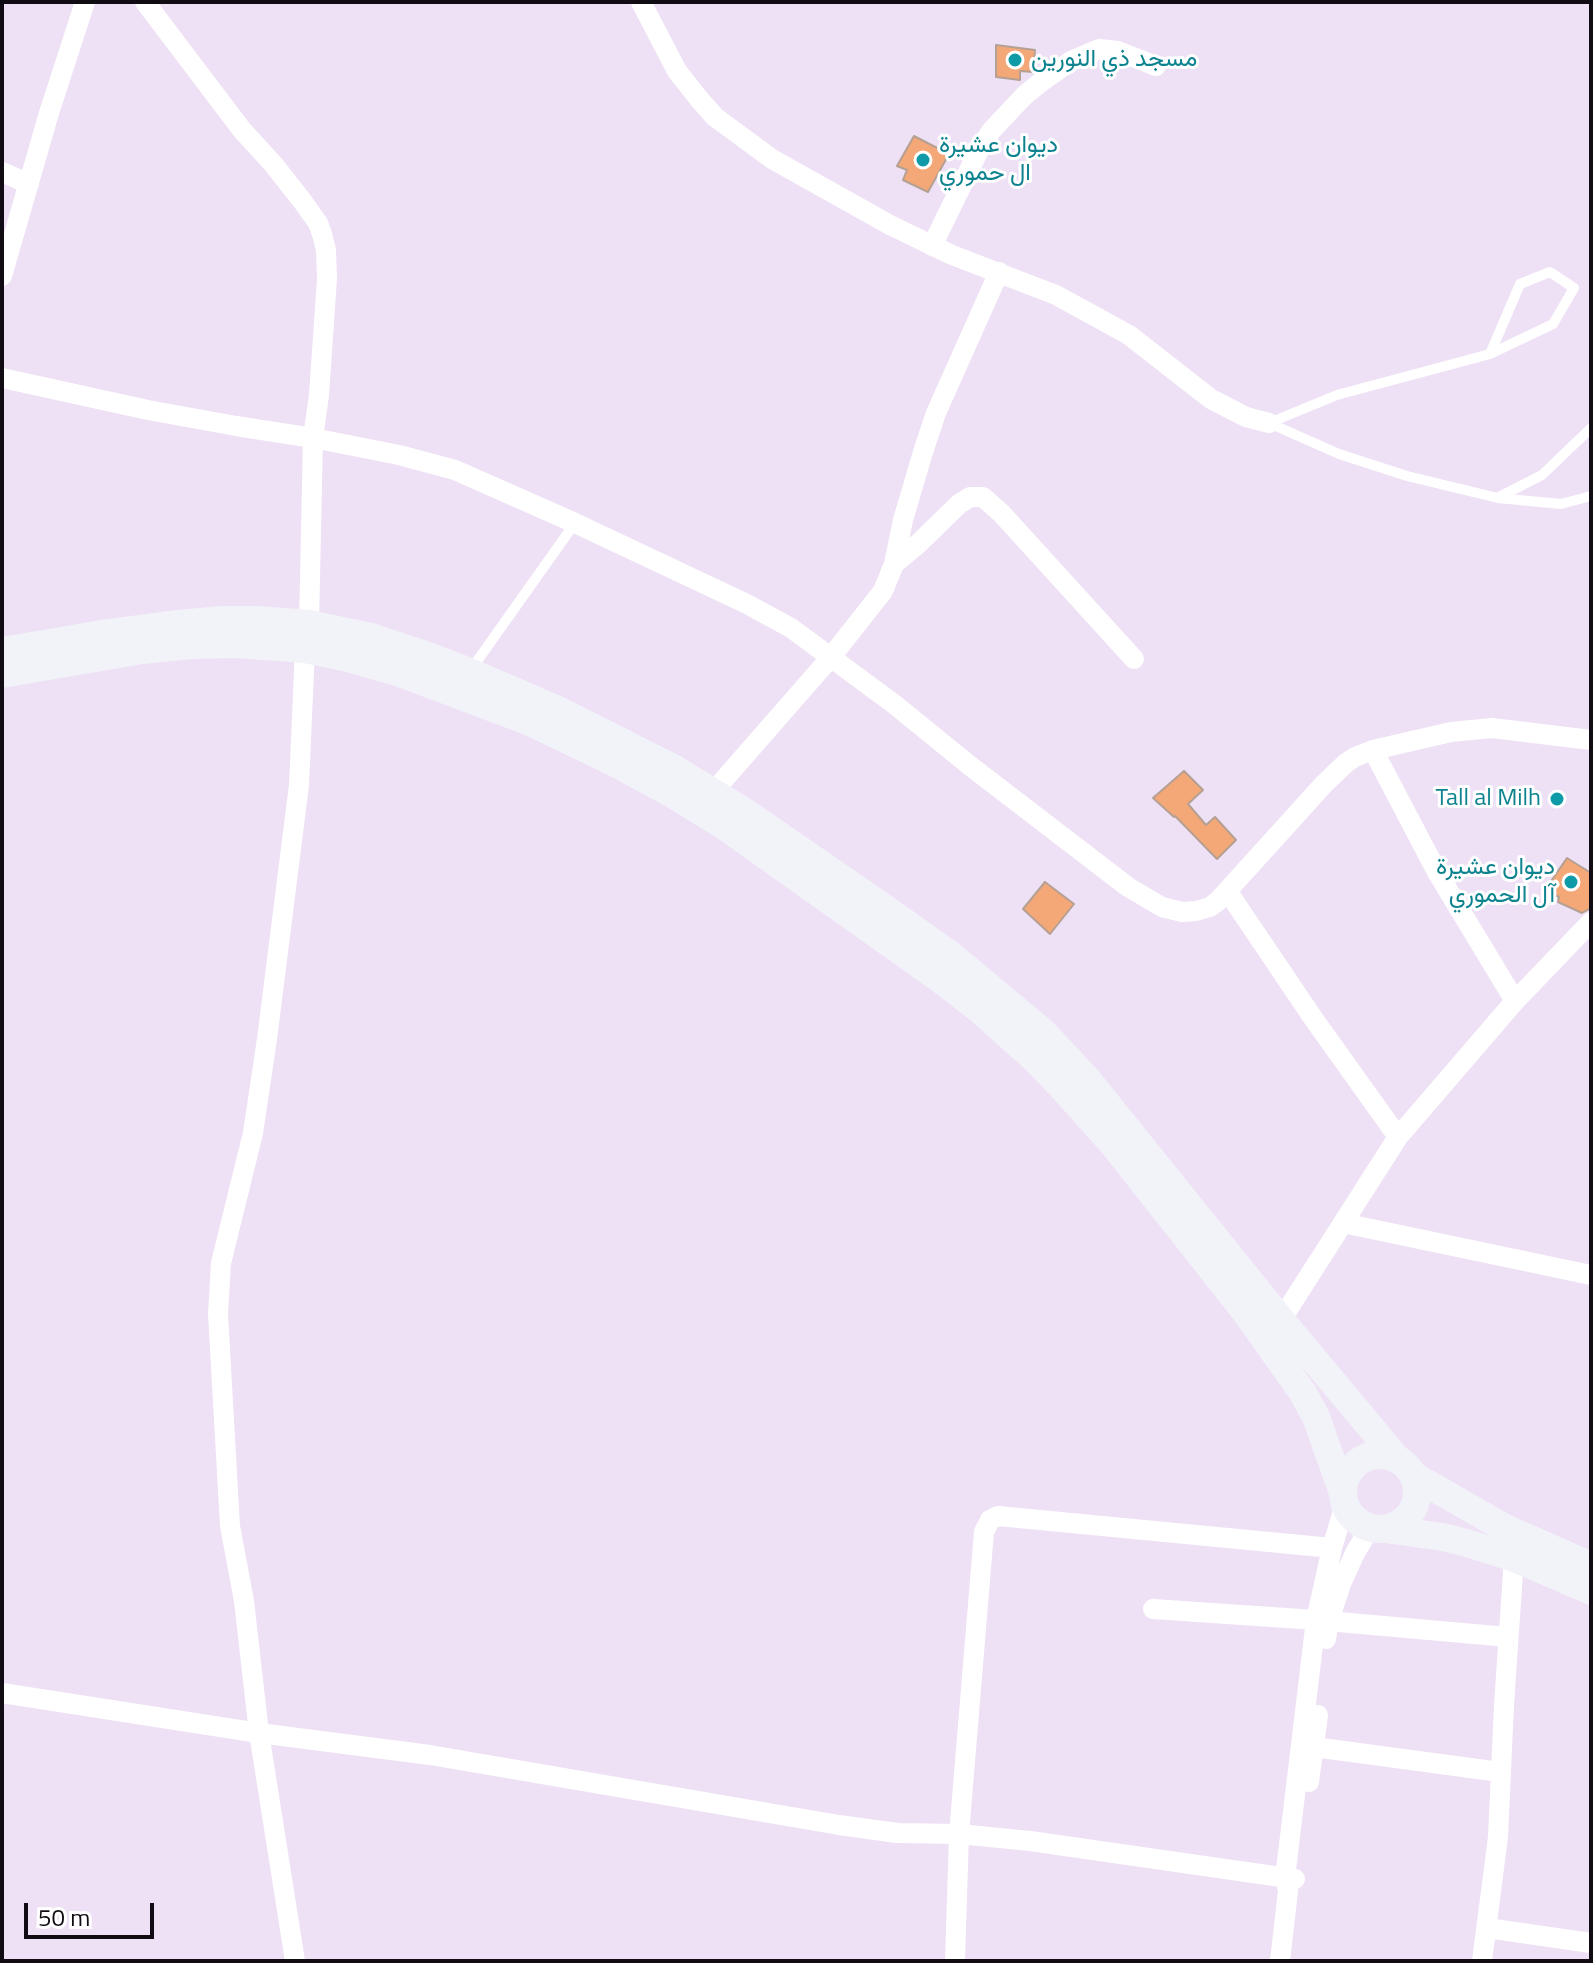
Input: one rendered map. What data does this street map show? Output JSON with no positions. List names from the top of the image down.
{
  "places": [
    "مسجد ذي النورين",
    "ديوان عشيرة ال حموري",
    "Tall al Milh",
    "ديوان عشيرة آل الحموري"
  ],
  "scale_bar": "50 m"
}
